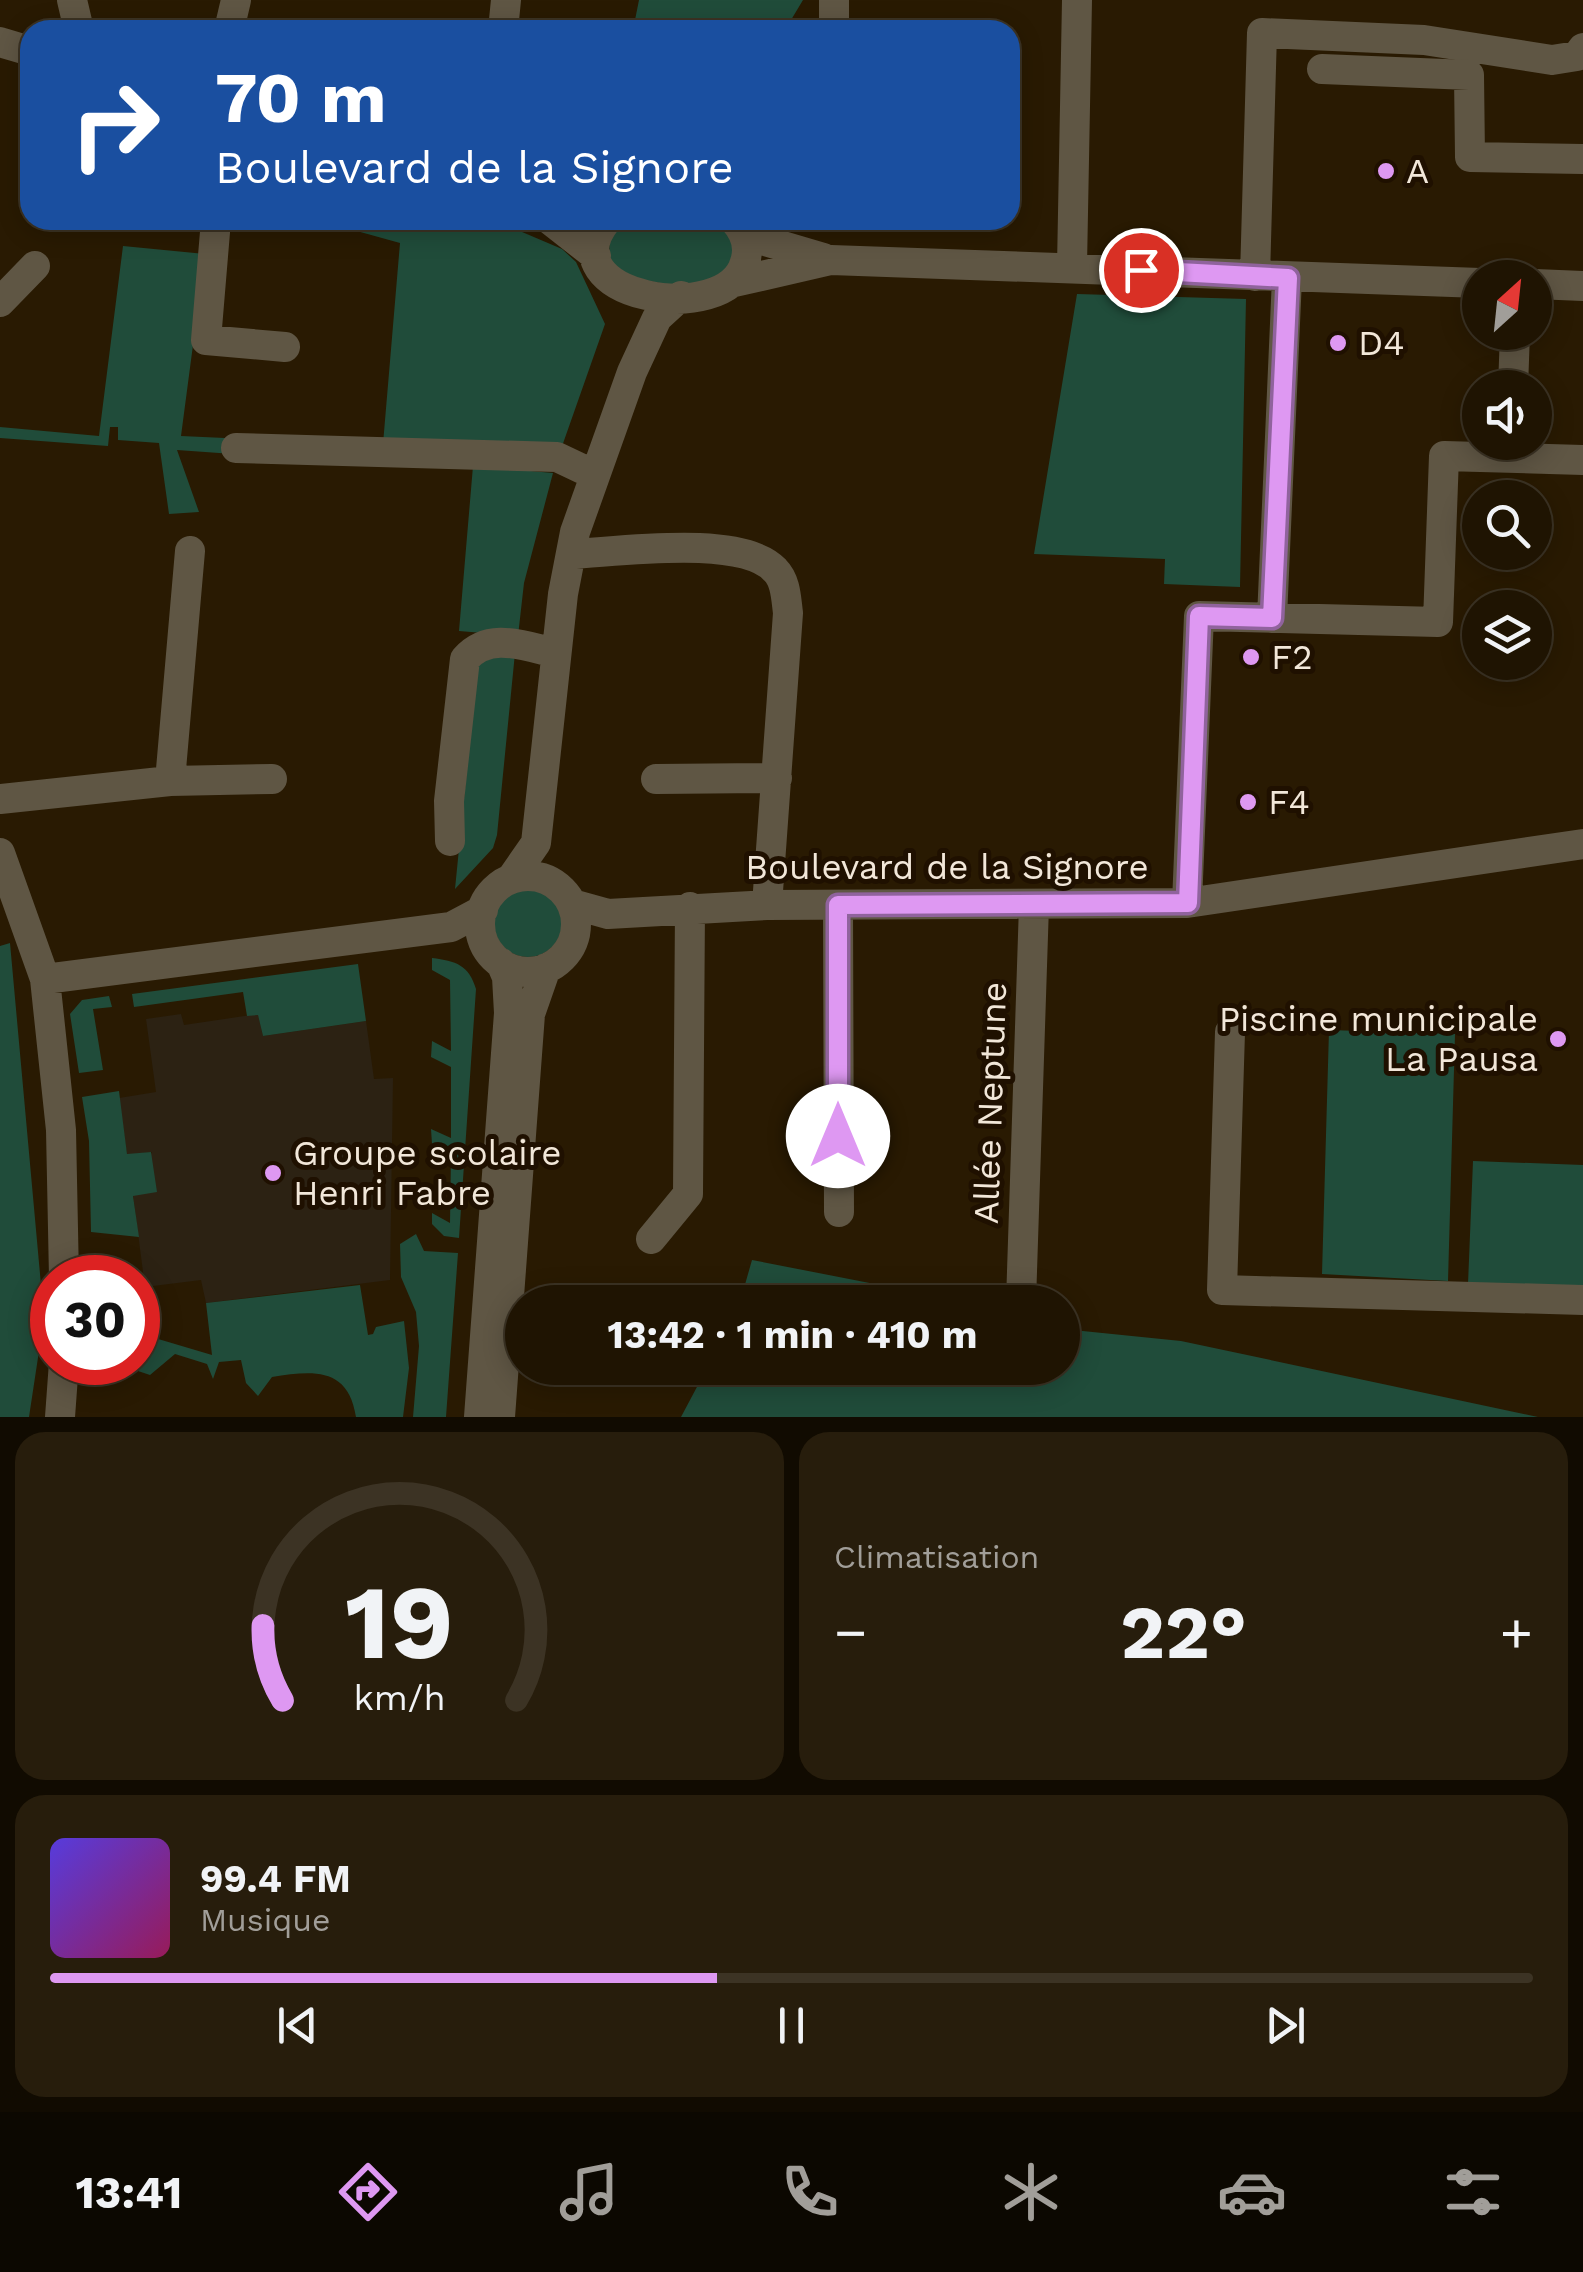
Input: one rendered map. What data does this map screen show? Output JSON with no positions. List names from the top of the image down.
{
  "streets": {
    "street": ["Boulevard de la Signore", "Allée Neptune"]
  },
  "crossings": [
    ["Boulevard de la Signore", "Allée Neptune"]
  ],
  "places": [
    "A",
    "D4",
    "F2",
    "F4",
    "Piscine municipale La Pausa",
    "Groupe scolaire Henri Fabre"
  ],
  "north": "top right",
  "page": {
    "turn": ["70 m", "Boulevard de la Signore"],
    "limit": "30",
    "trip": "13:42 · 1 min · 410 m",
    "tile": "Climatisation",
    "heat": ["−", "22°", "+"],
    "song": ["99.4 FM", "Musique"],
    "tabs": "13:41",
    "gauge": ["19", "km/h"]
  }
}
